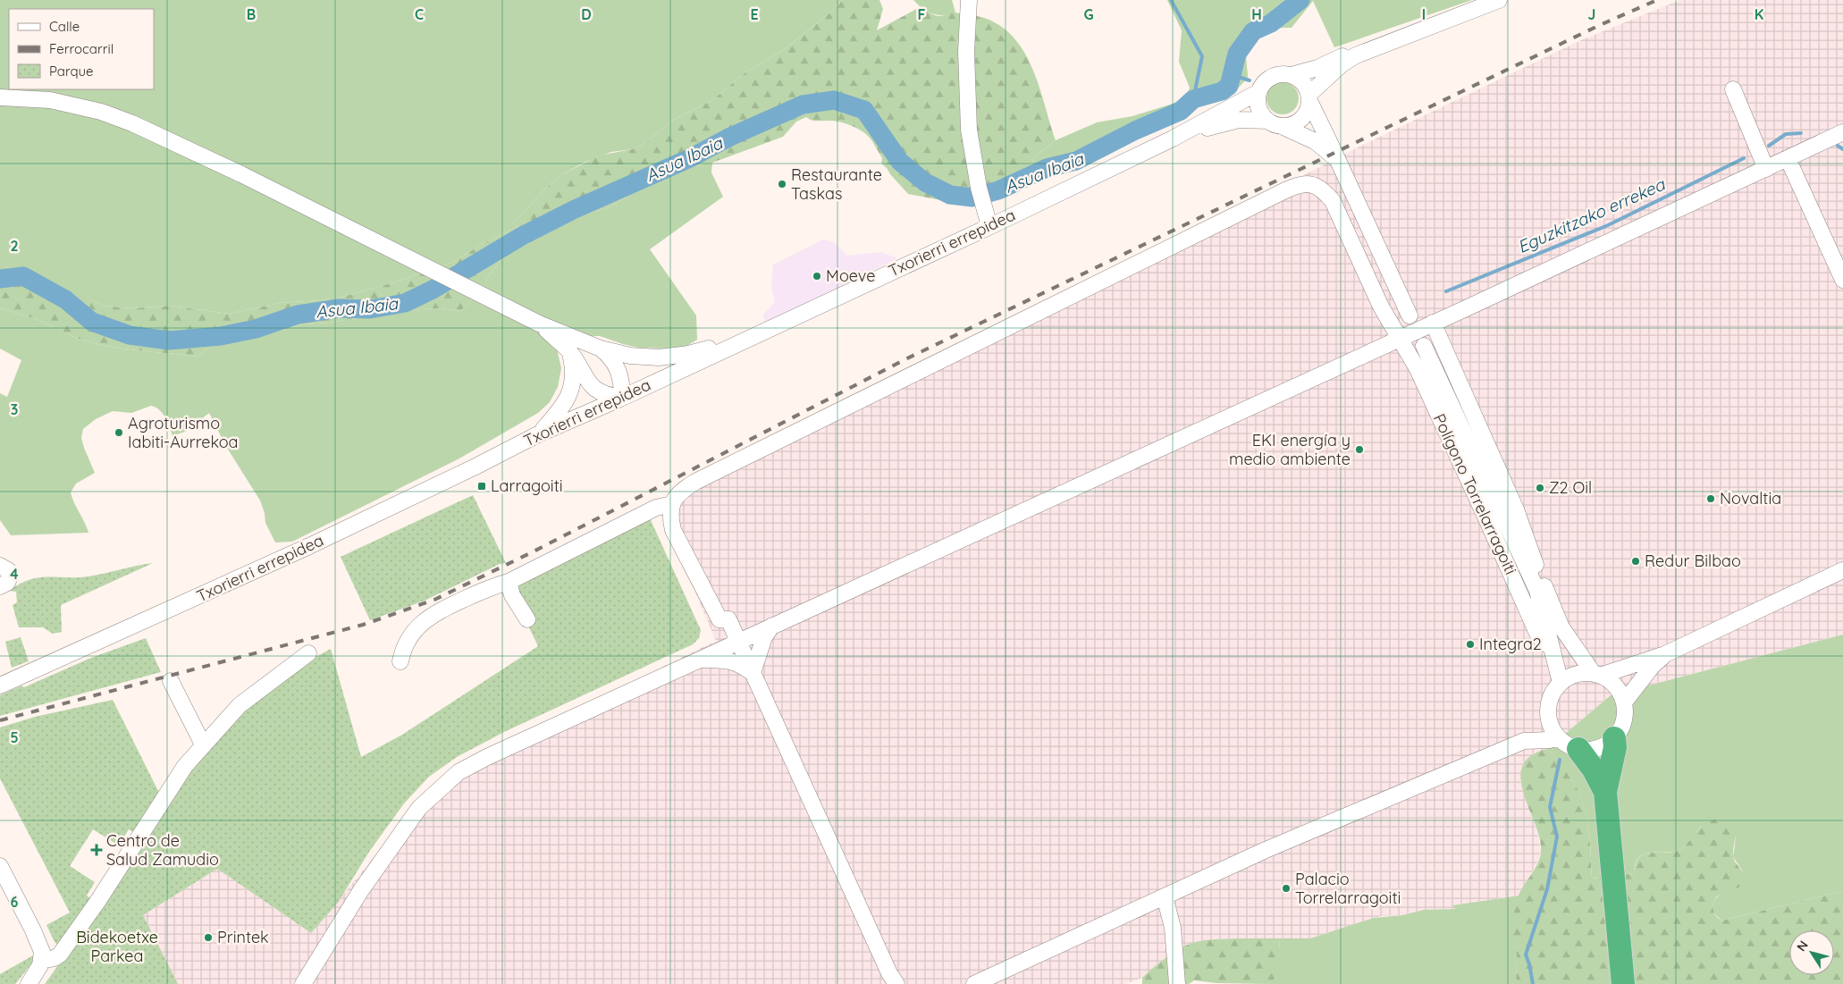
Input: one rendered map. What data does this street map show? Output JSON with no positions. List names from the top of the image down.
{
  "streets": {
    "street": ["Txorierri errepidea", "Polígono Torrelarragoiti"]
  },
  "water": ["Asua Ibaia", "Eguzkitzako errekea"],
  "parks": ["Bidekoetxe Parkea"],
  "places": {
    "other": [
      "Restaurante Taskas",
      "Moeve",
      "Agroturismo Iabiti-Aurrekoa",
      "EKI energía y medio ambiente",
      "Z2 Oil",
      "Novaltia",
      "Redur Bilbao",
      "Integra2",
      "Palacio Torrelarragoiti",
      "Printek"
    ],
    "transit": ["Larragoiti"],
    "health": ["Centro de Salud Zamudio"]
  },
  "legend": ["Calle", "Ferrocarril", "Parque"],
  "north": "top left",
  "grid": {
    "columns": [
      "B",
      "C",
      "D",
      "E",
      "F",
      "G",
      "H",
      "I",
      "J",
      "K"
    ],
    "rows": [
      "2",
      "3",
      "4",
      "5",
      "6"
    ]
  }
}
